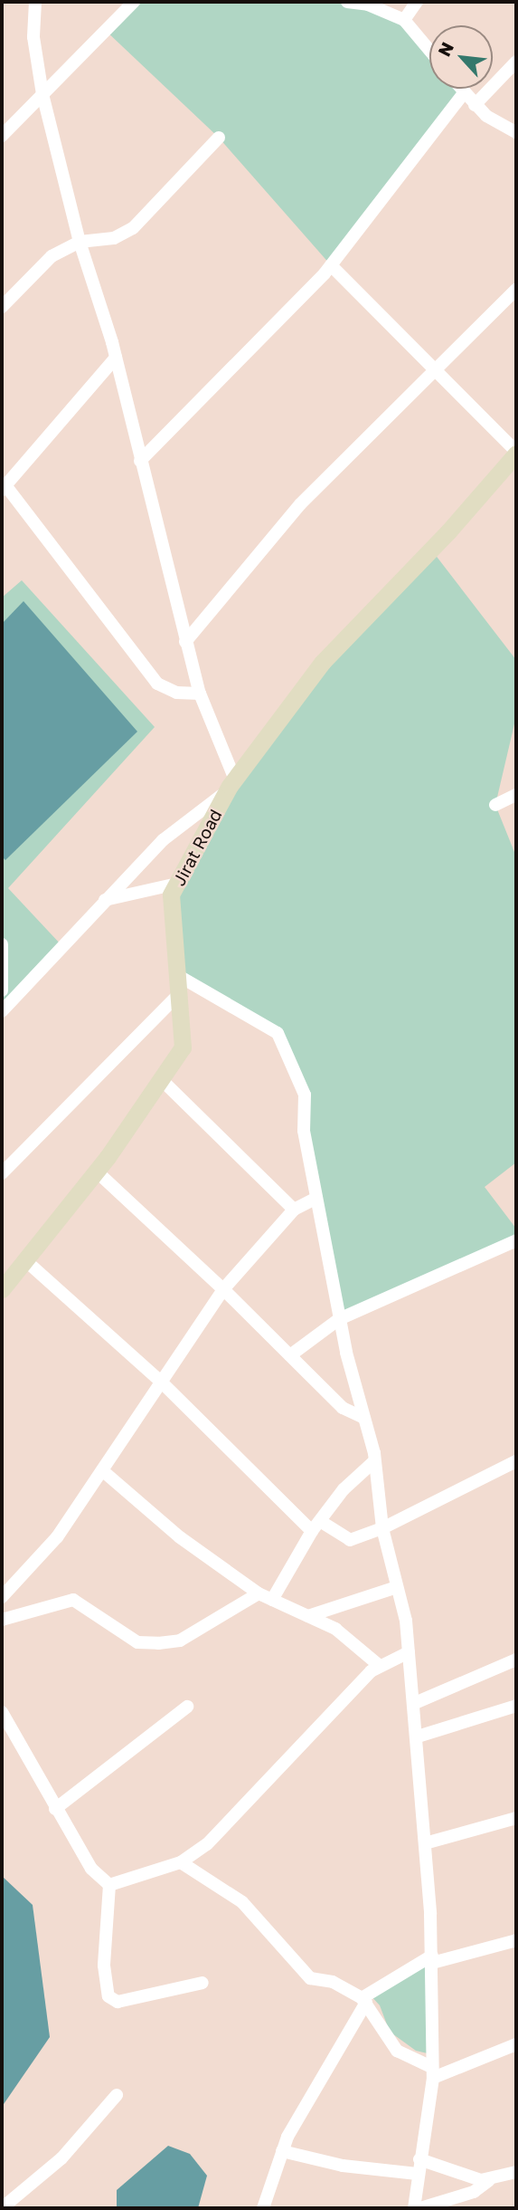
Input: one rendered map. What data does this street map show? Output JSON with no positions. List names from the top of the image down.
{
  "streets": {
    "main road": ["Jirat Road"]
  },
  "north": "top left"
}
